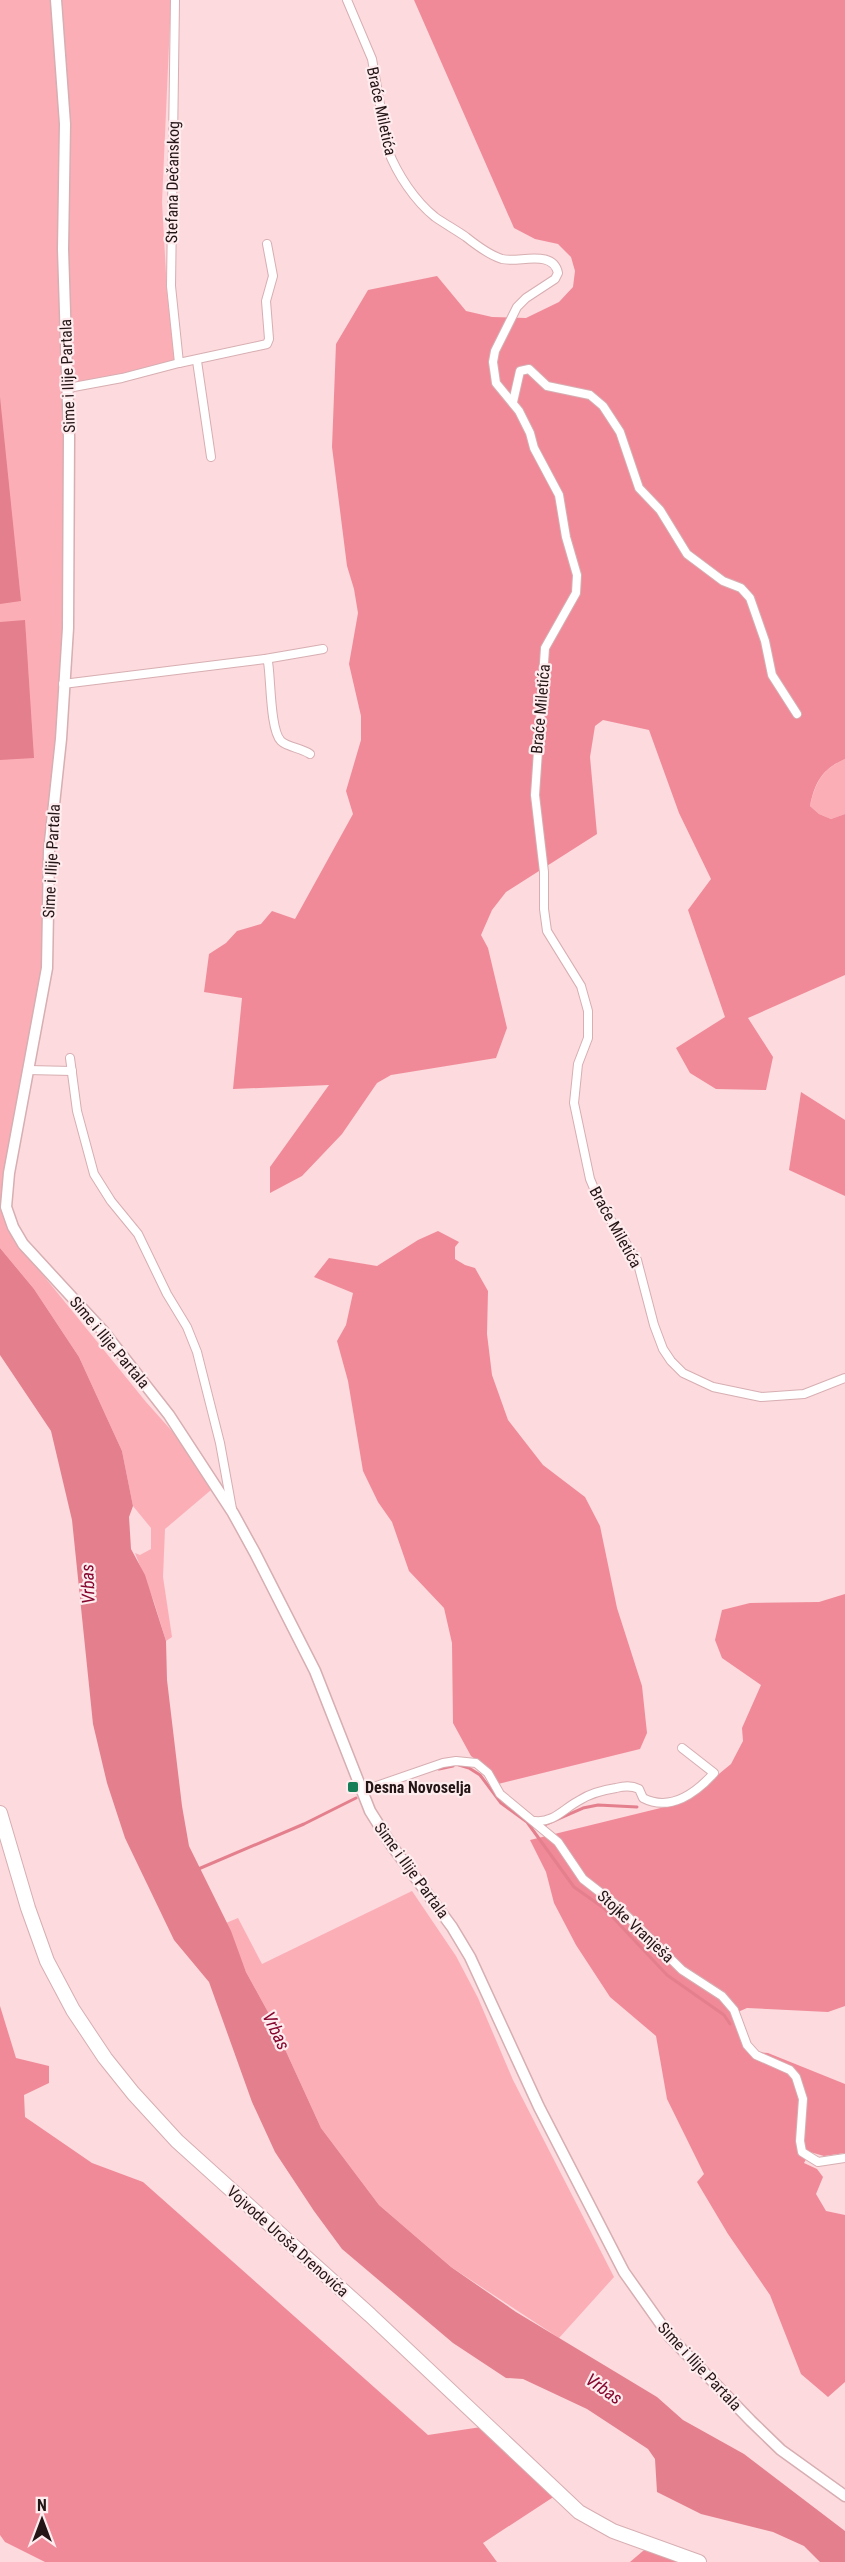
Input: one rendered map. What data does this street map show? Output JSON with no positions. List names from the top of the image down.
{
  "streets": {
    "main road": ["Vojvode Uroša Drenovića"],
    "street": [
      "Braće Miletića",
      "Stefana Dečanskog",
      "Sime i Ilije Partala",
      "Stojke Vranješa"
    ]
  },
  "crossings": [
    ["Sime i Ilije Partala", "Stojke Vranješa"]
  ],
  "water": ["Vrbas"],
  "places": {
    "transit": ["Desna Novoselja"]
  },
  "north": "top"
}
